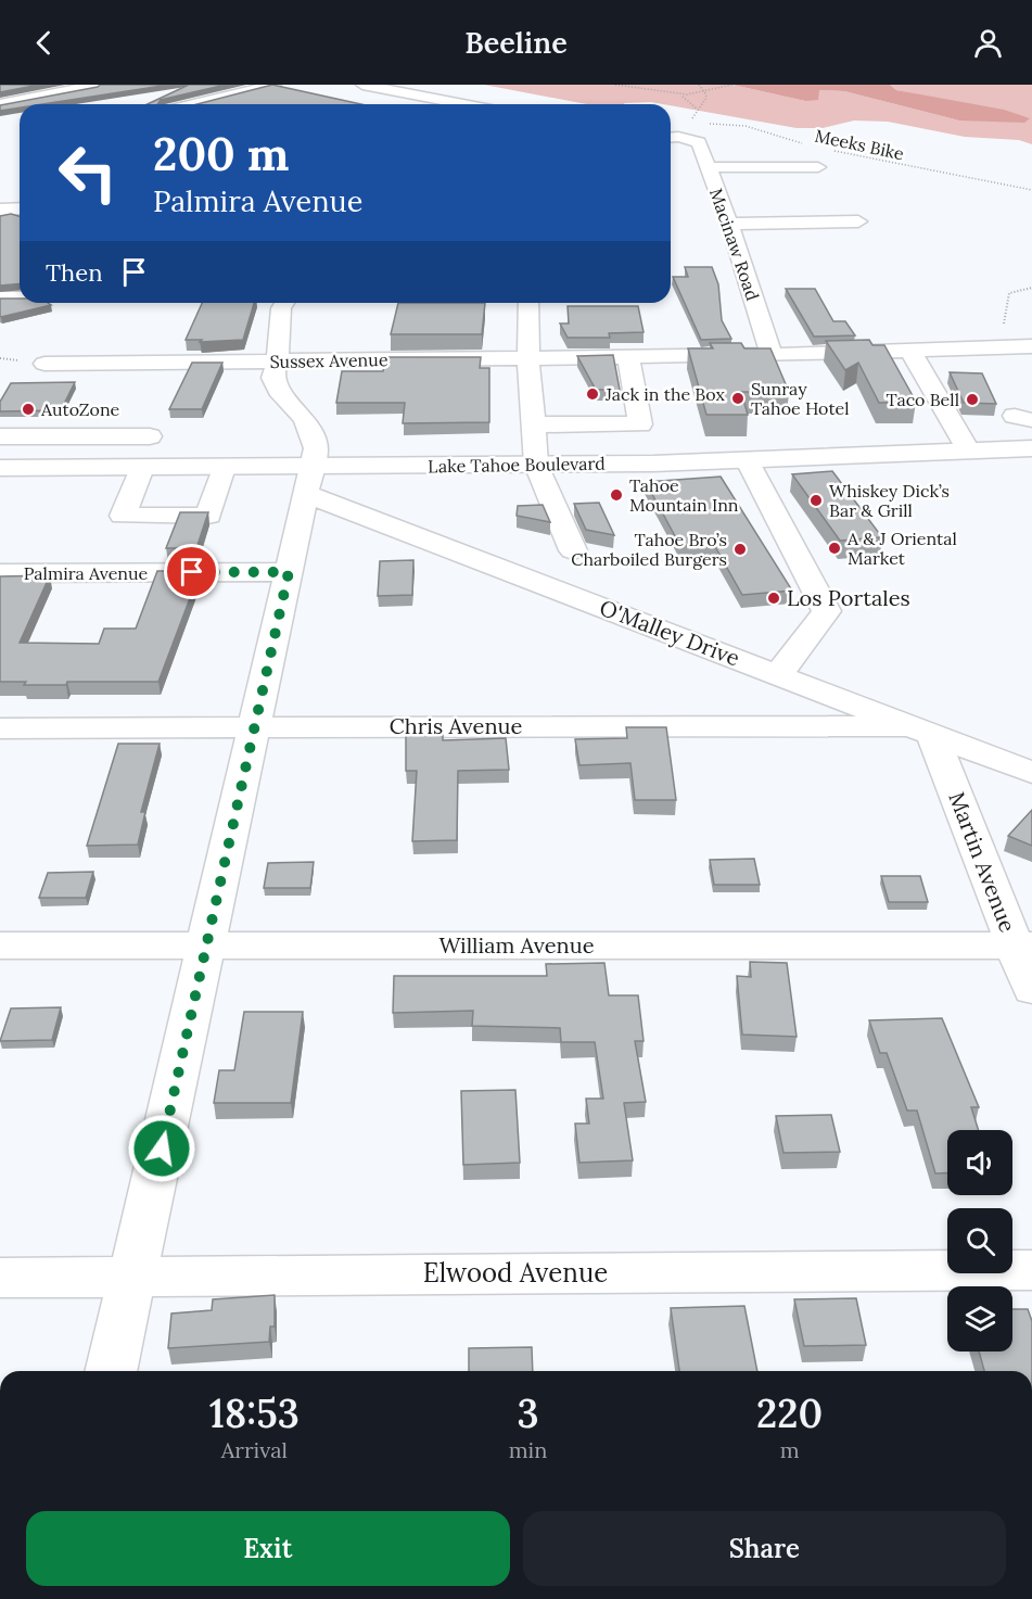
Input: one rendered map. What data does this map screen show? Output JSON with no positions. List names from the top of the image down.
{
  "streets": {
    "main road": [
      "Macinaw Road",
      "Sussex Avenue",
      "Lake Tahoe Boulevard",
      "Palmira Avenue",
      "O'Malley Drive",
      "Chris Avenue",
      "Martin Avenue",
      "William Avenue",
      "Elwood Avenue"
    ],
    "path": ["Meeks Bike"]
  },
  "crossings": [
    ["Meeks Bike", "Macinaw Road"],
    ["Macinaw Road", "Sussex Avenue"],
    ["Lake Tahoe Boulevard", "O'Malley Drive"],
    ["O'Malley Drive", "Chris Avenue"],
    ["O'Malley Drive", "Martin Avenue"],
    ["Chris Avenue", "Martin Avenue"],
    ["Martin Avenue", "William Avenue"]
  ],
  "places": [
    "Jack in the Box",
    "Sunray Tahoe Hotel",
    "Taco Bell",
    "AutoZone",
    "Tahoe Mountain Inn",
    "Whiskey Dick’s Bar & Grill",
    "A & J Oriental Market",
    "Tahoe Bro’s Charboiled Burgers",
    "Los Portales"
  ],
  "page": {
    "header": "Beeline",
    "turn": ["200 m", "Palmira Avenue"],
    "then": "Then",
    "eta": [
      "18:53",
      "Arrival",
      "3",
      "min",
      "220",
      "m"
    ],
    "buttons": ["Exit", "Share"]
  }
}
